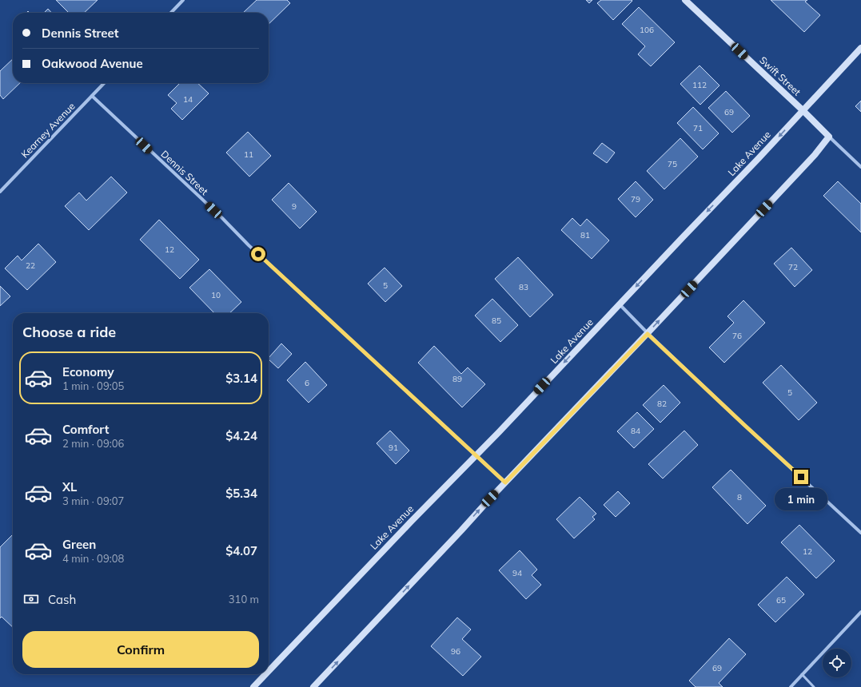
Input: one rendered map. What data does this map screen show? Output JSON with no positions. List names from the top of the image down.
{
  "streets": {
    "main road": ["Swift Street", "Lake Avenue"],
    "street": ["Kearney Avenue", "Dennis Street"]
  },
  "crossings": [
    ["Swift Street", "Lake Avenue"],
    ["Kearney Avenue", "Dennis Street"],
    ["Lake Avenue", "Dennis Street"]
  ],
  "house_numbers": [
    "106",
    "112",
    "14",
    "69",
    "71",
    "11",
    "75",
    "79",
    "9",
    "81",
    "12",
    "22",
    "72",
    "5",
    "83",
    "10",
    "85",
    "76",
    "89",
    "6",
    "5",
    "82",
    "84",
    "91",
    "8",
    "12",
    "94",
    "65",
    "96",
    "69"
  ],
  "page": {
    "banner": ["Dennis Street", "Oakwood Avenue"],
    "heading": "Choose a ride",
    "list": [
      {
        "name": "Economy",
        "note": "1 min · 09:05",
        "value": "$3.14"
      },
      {
        "name": "Comfort",
        "note": "2 min · 09:06",
        "value": "$4.24"
      },
      {
        "name": "XL",
        "note": "3 min · 09:07",
        "value": "$5.34"
      },
      {
        "name": "Green",
        "note": "4 min · 09:08",
        "value": "$4.07"
      }
    ],
    "bubble": "1 min",
    "pay": ["Cash", "310 m"],
    "buttons": "Confirm"
  }
}
